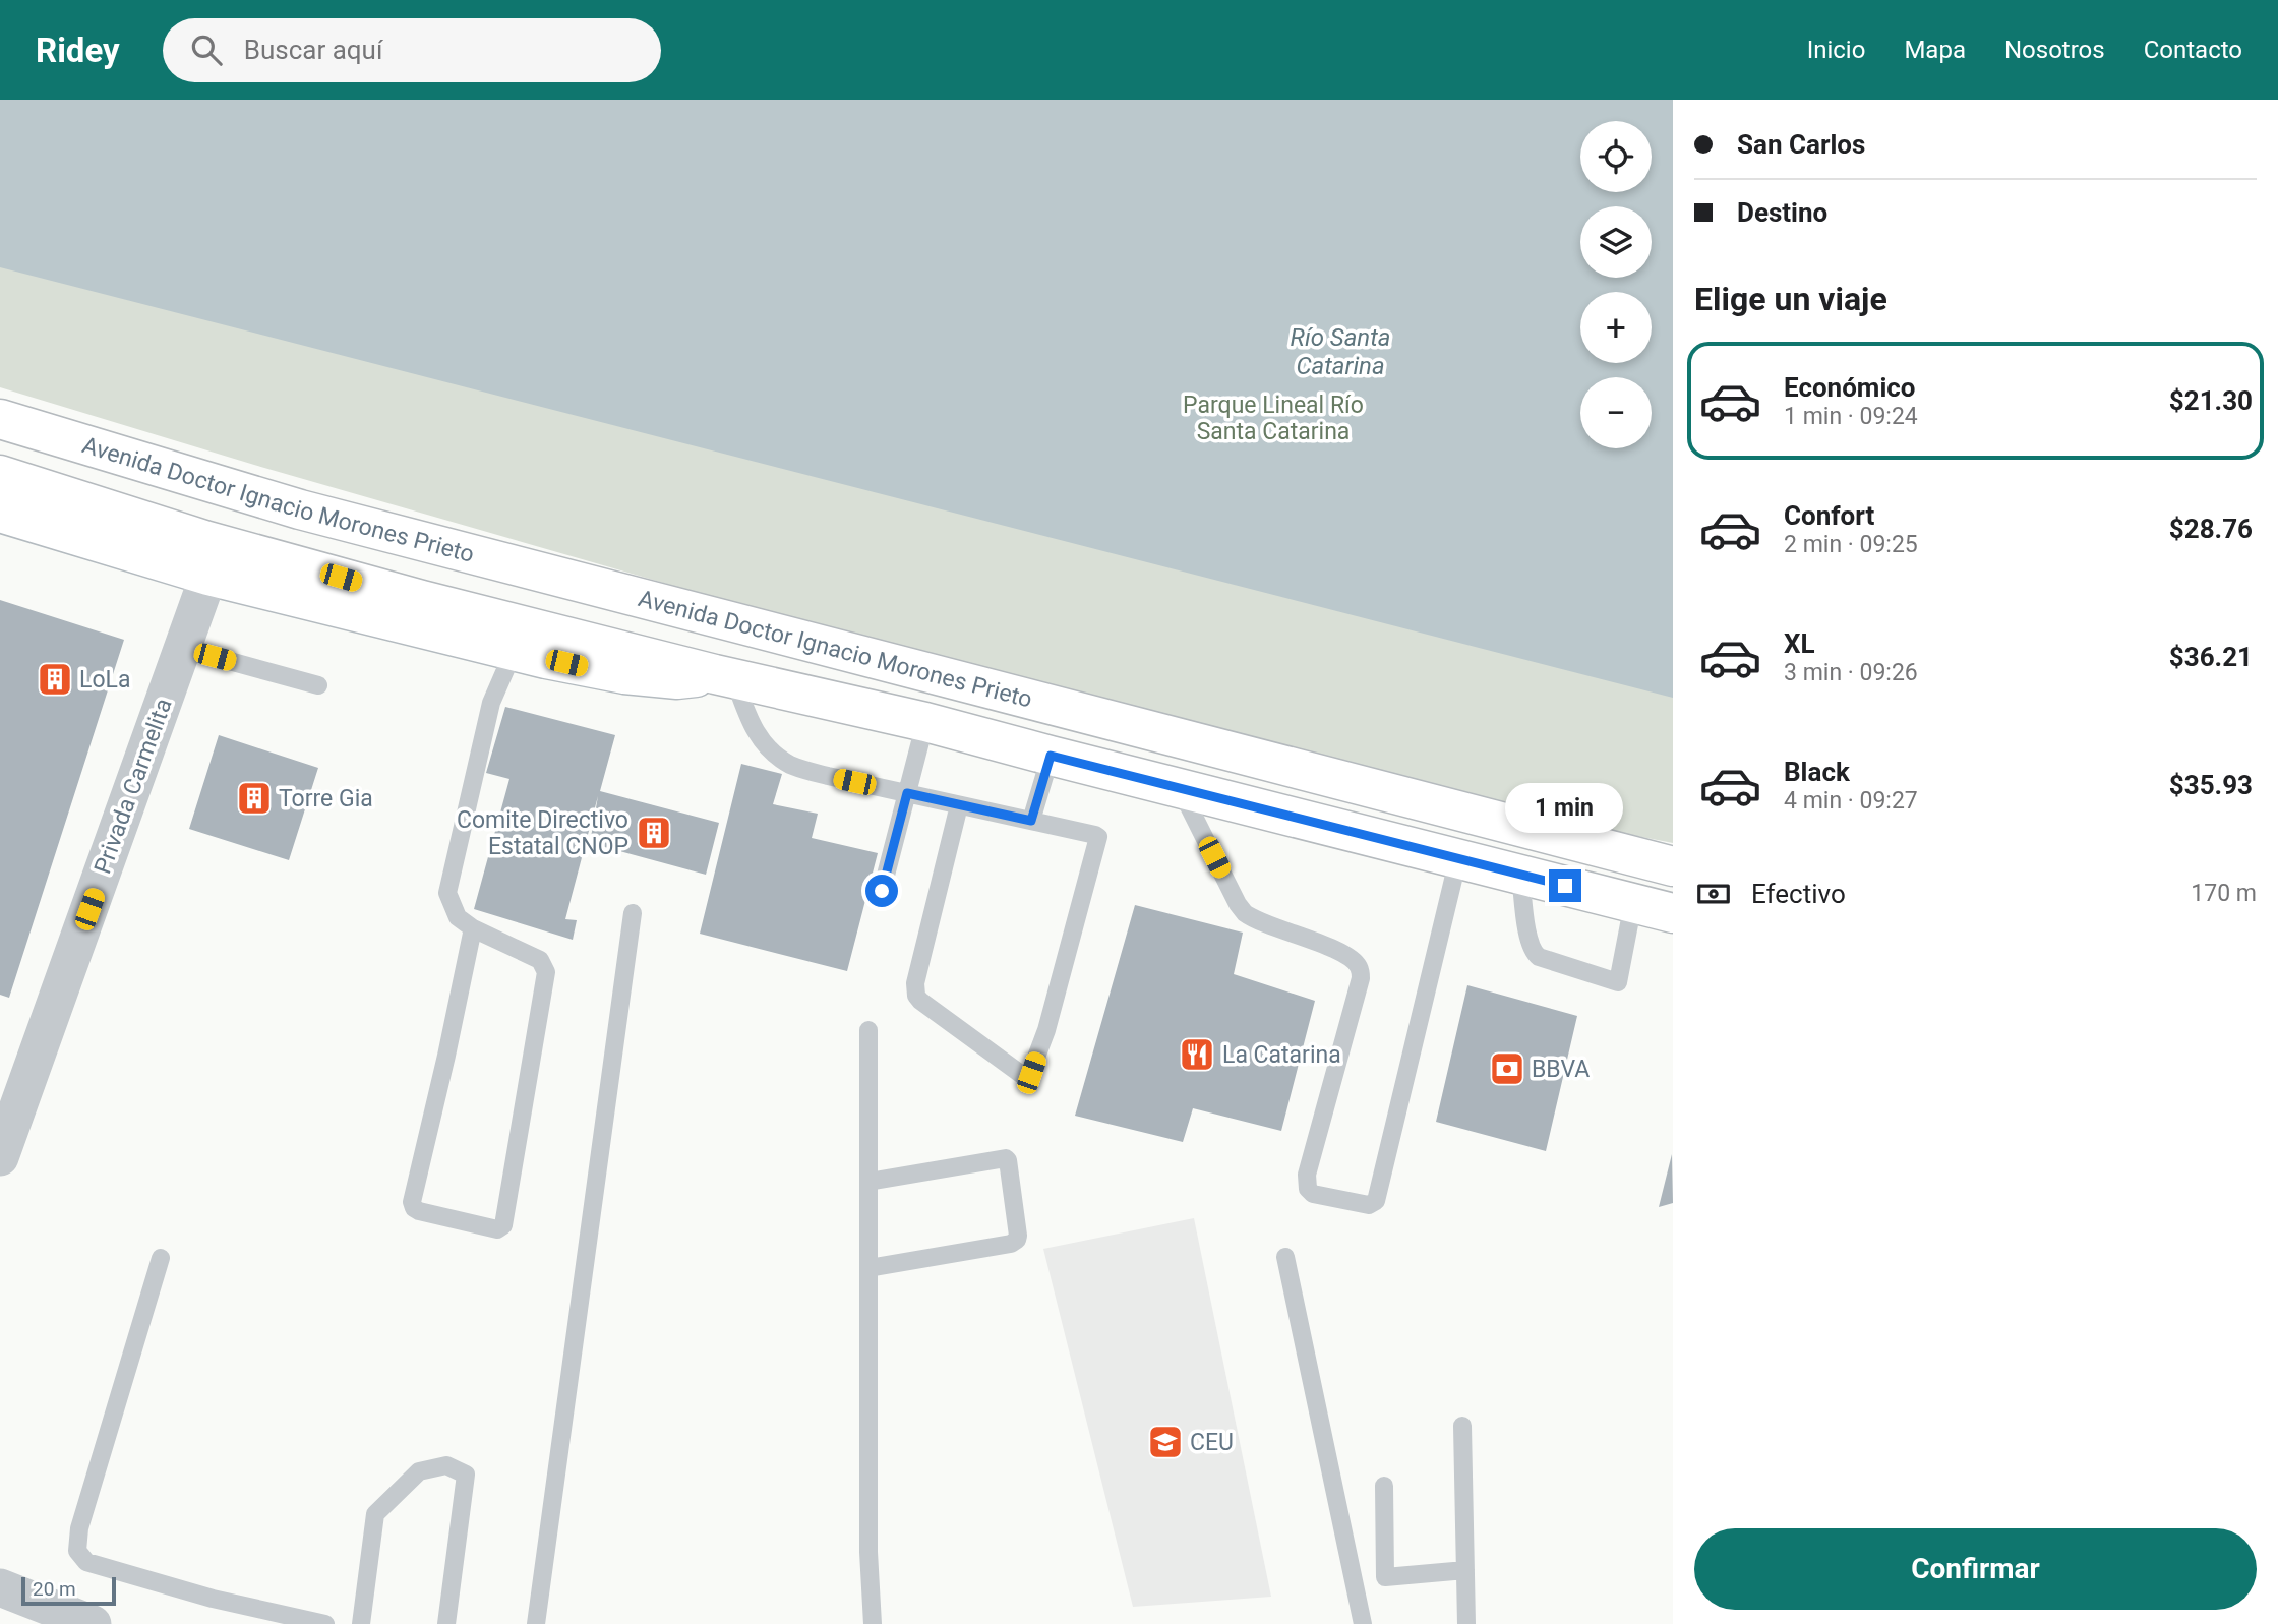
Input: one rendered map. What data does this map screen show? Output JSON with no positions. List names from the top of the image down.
{
  "streets": {
    "main road": ["Avenida Doctor Ignacio Morones Prieto"],
    "street": ["Privada Carmelita"]
  },
  "crossings": [
    ["Avenida Doctor Ignacio Morones Prieto", "Privada Carmelita"]
  ],
  "water": ["Río Santa Catarina"],
  "parks": ["Parque Lineal Río Santa Catarina"],
  "places": {
    "building": ["LoLa", "Torre Gia", "Comite Directivo Estatal CNOP"],
    "restaurant": ["La Catarina"],
    "bank": ["BBVA"],
    "school or university": ["CEU"]
  },
  "scale_bar": "20 m",
  "page": {
    "header": "Ridey",
    "search": "Buscar aquí",
    "nav": [
      "Inicio",
      "Mapa",
      "Nosotros",
      "Contacto"
    ],
    "banner": ["San Carlos", "Destino"],
    "map_buttons": ["+", "−"],
    "heading": "Elige un viaje",
    "list": [
      {
        "name": "Económico",
        "note": "1 min · 09:24",
        "value": "$21.30"
      },
      {
        "name": "Confort",
        "note": "2 min · 09:25",
        "value": "$28.76"
      },
      {
        "name": "XL",
        "note": "3 min · 09:26",
        "value": "$36.21"
      },
      {
        "name": "Black",
        "note": "4 min · 09:27",
        "value": "$35.93"
      }
    ],
    "bubble": "1 min",
    "pay": ["Efectivo", "170 m"],
    "buttons": "Confirmar",
    "scale": "20 m"
  }
}
